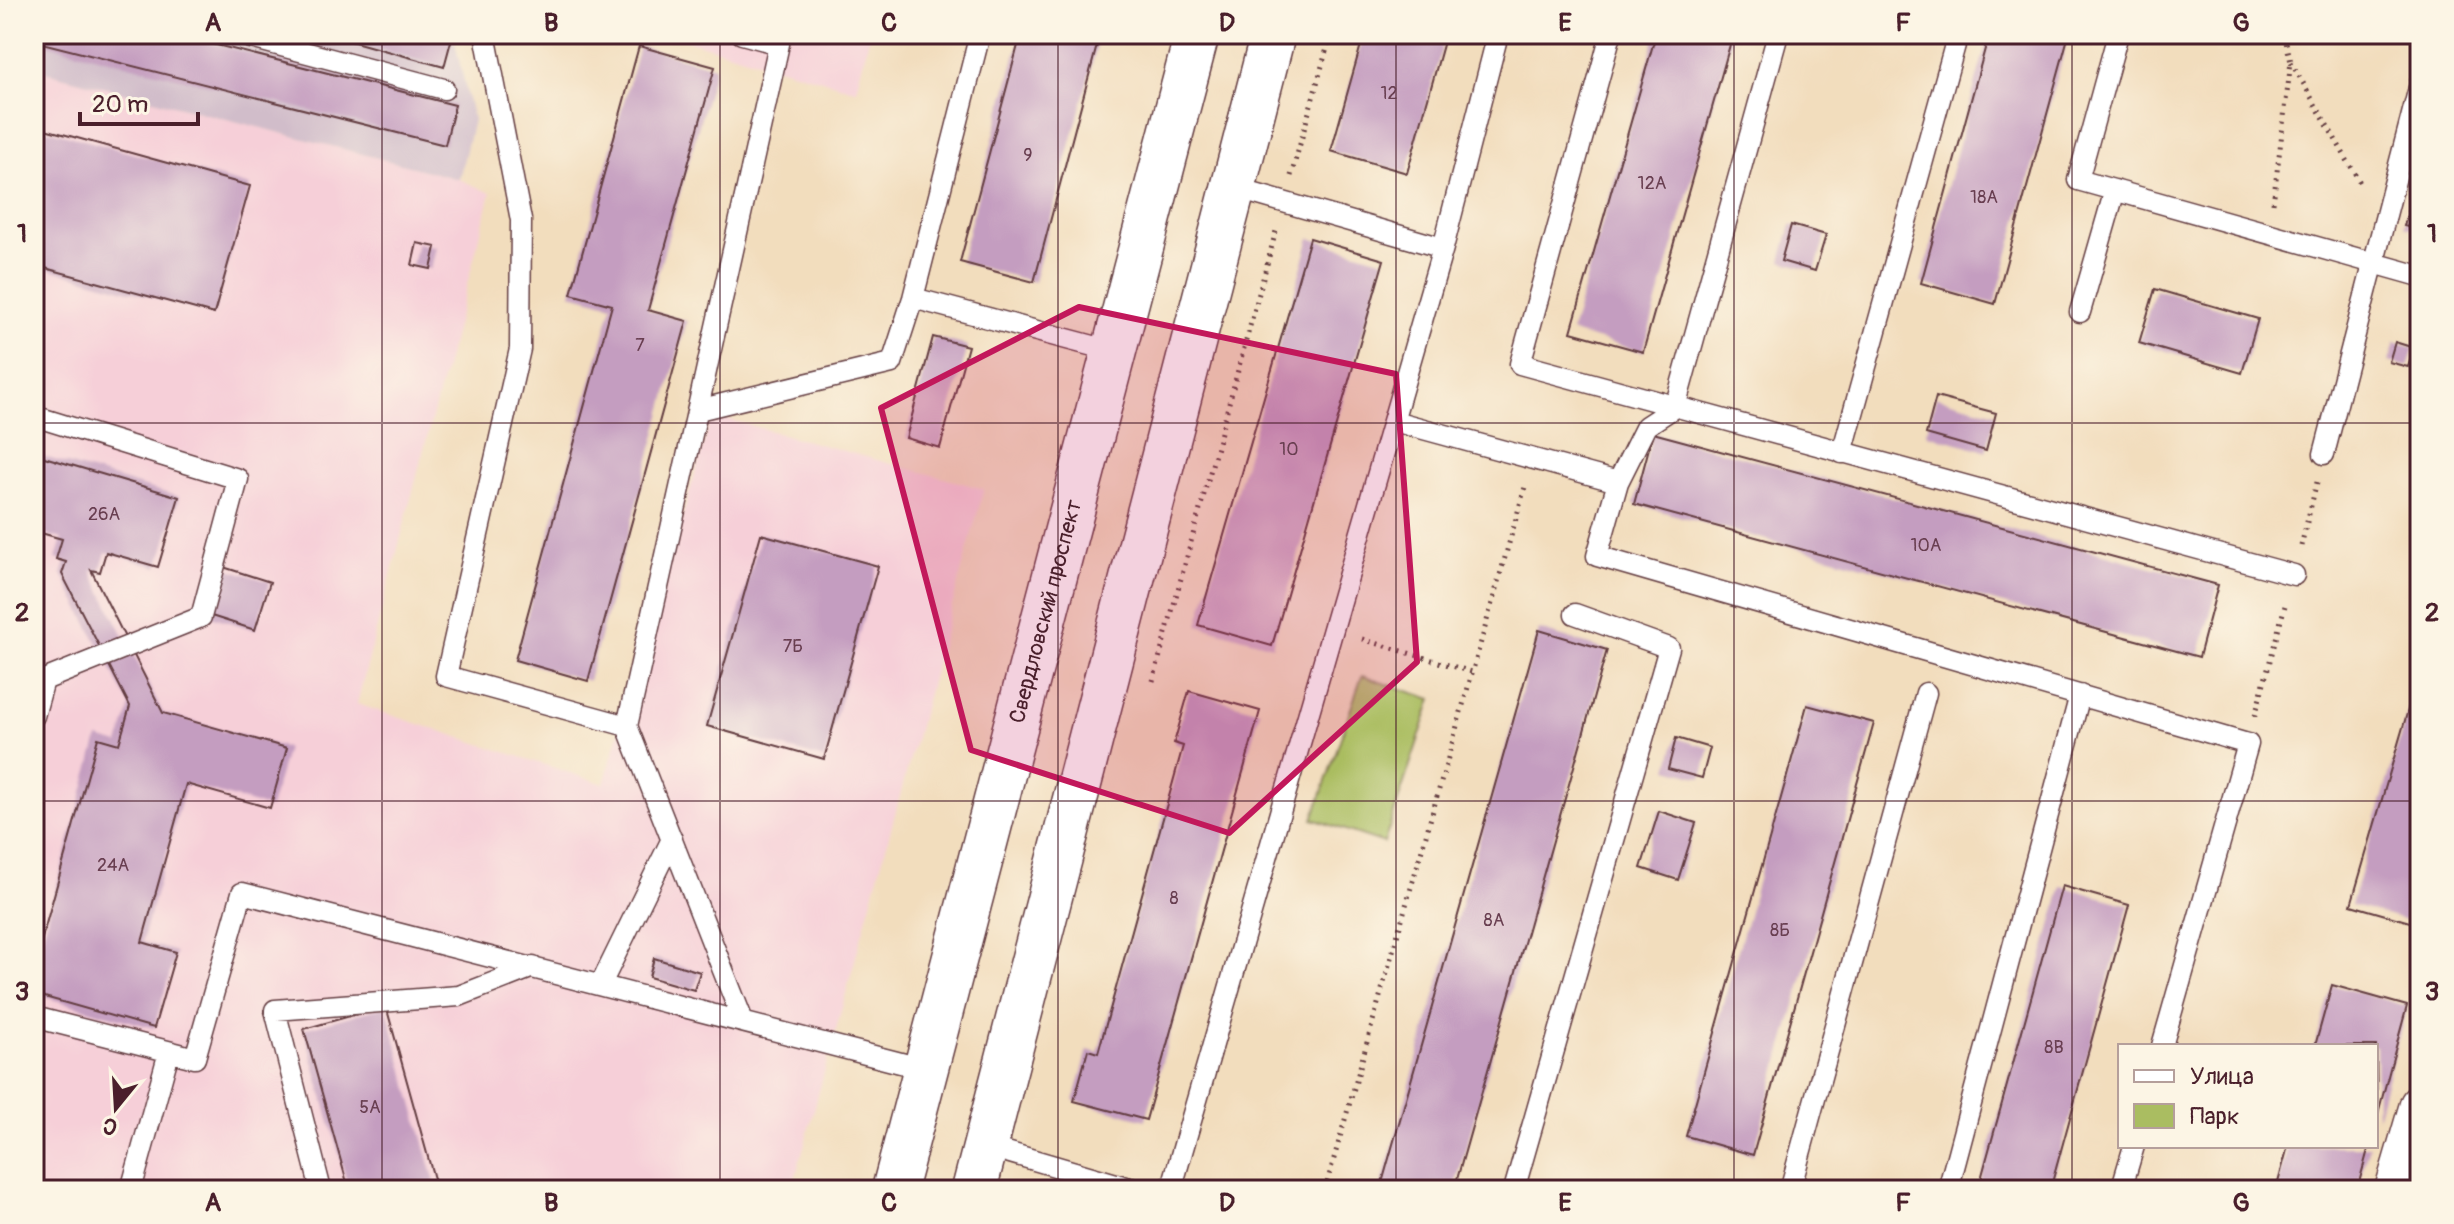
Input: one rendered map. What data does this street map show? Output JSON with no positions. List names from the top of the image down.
{
  "streets": {
    "main road": ["Свердловский проспект"]
  },
  "house_numbers": [
    "12",
    "9",
    "12А",
    "18А",
    "7",
    "10",
    "26А",
    "10А",
    "7Б",
    "24А",
    "8",
    "8А",
    "8Б",
    "8В",
    "5А"
  ],
  "legend": ["Улица", "Парк"],
  "scale_bar": "20 m",
  "north": "bottom",
  "grid": {
    "columns": [
      "A",
      "B",
      "C",
      "D",
      "E",
      "F",
      "G"
    ],
    "rows": ["1", "2", "3"]
  }
}
